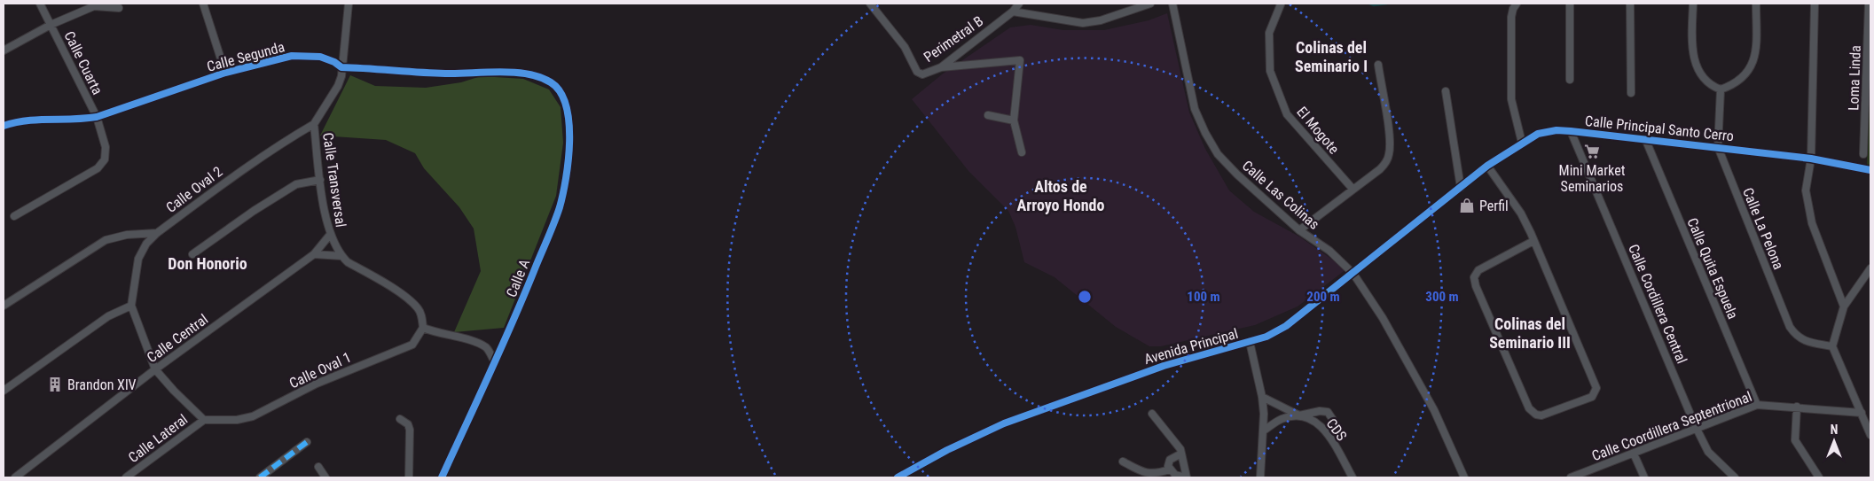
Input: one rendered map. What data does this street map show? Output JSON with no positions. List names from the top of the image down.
{
  "streets": {
    "street": [
      "Perimetral B",
      "Calle Segunda",
      "Calle Cuarta",
      "Loma Linda",
      "Calle Principal Santo Cerro",
      "El Mogote",
      "Calle Transversal",
      "Calle Oval 2",
      "Calle Las Colinas",
      "Calle La Pelona",
      "Calle Quita Espuela",
      "Calle A",
      "Calle Cordillera Central",
      "Calle Central",
      "Avenida Principal",
      "Calle Oval 1",
      "Calle Coordillera Septentrional",
      "CDS",
      "Calle Lateral"
    ]
  },
  "crossings": [
    ["Calle Segunda", "Calle Cuarta"],
    ["Calle Segunda", "Calle A"],
    ["Calle Principal Santo Cerro", "Calle La Pelona"],
    ["Calle Principal Santo Cerro", "Calle Quita Espuela"],
    ["Calle Principal Santo Cerro", "Calle Cordillera Central"],
    ["Calle Principal Santo Cerro", "Avenida Principal"],
    ["Calle Transversal", "Calle Oval 2"],
    ["Calle Transversal", "Calle Central"],
    ["Calle Transversal", "Calle Oval 1"],
    ["Calle Oval 2", "Calle Central"],
    ["Calle Las Colinas", "Avenida Principal"],
    ["Calle Quita Espuela", "Calle Coordillera Septentrional"],
    ["Calle Cordillera Central", "Calle Coordillera Septentrional"],
    ["Calle Oval 1", "Calle Lateral"]
  ],
  "districts": [
    "Colinas del Seminario I",
    "Altos de Arroyo Hondo",
    "Don Honorio",
    "Colinas del Seminario III"
  ],
  "places": {
    "supermarket": ["Mini Market Seminarios"],
    "shop": ["Perfil"],
    "building": ["Brandon XlV"]
  },
  "north": "top",
  "rings": ["100 m", "200 m", "300 m"]
}
